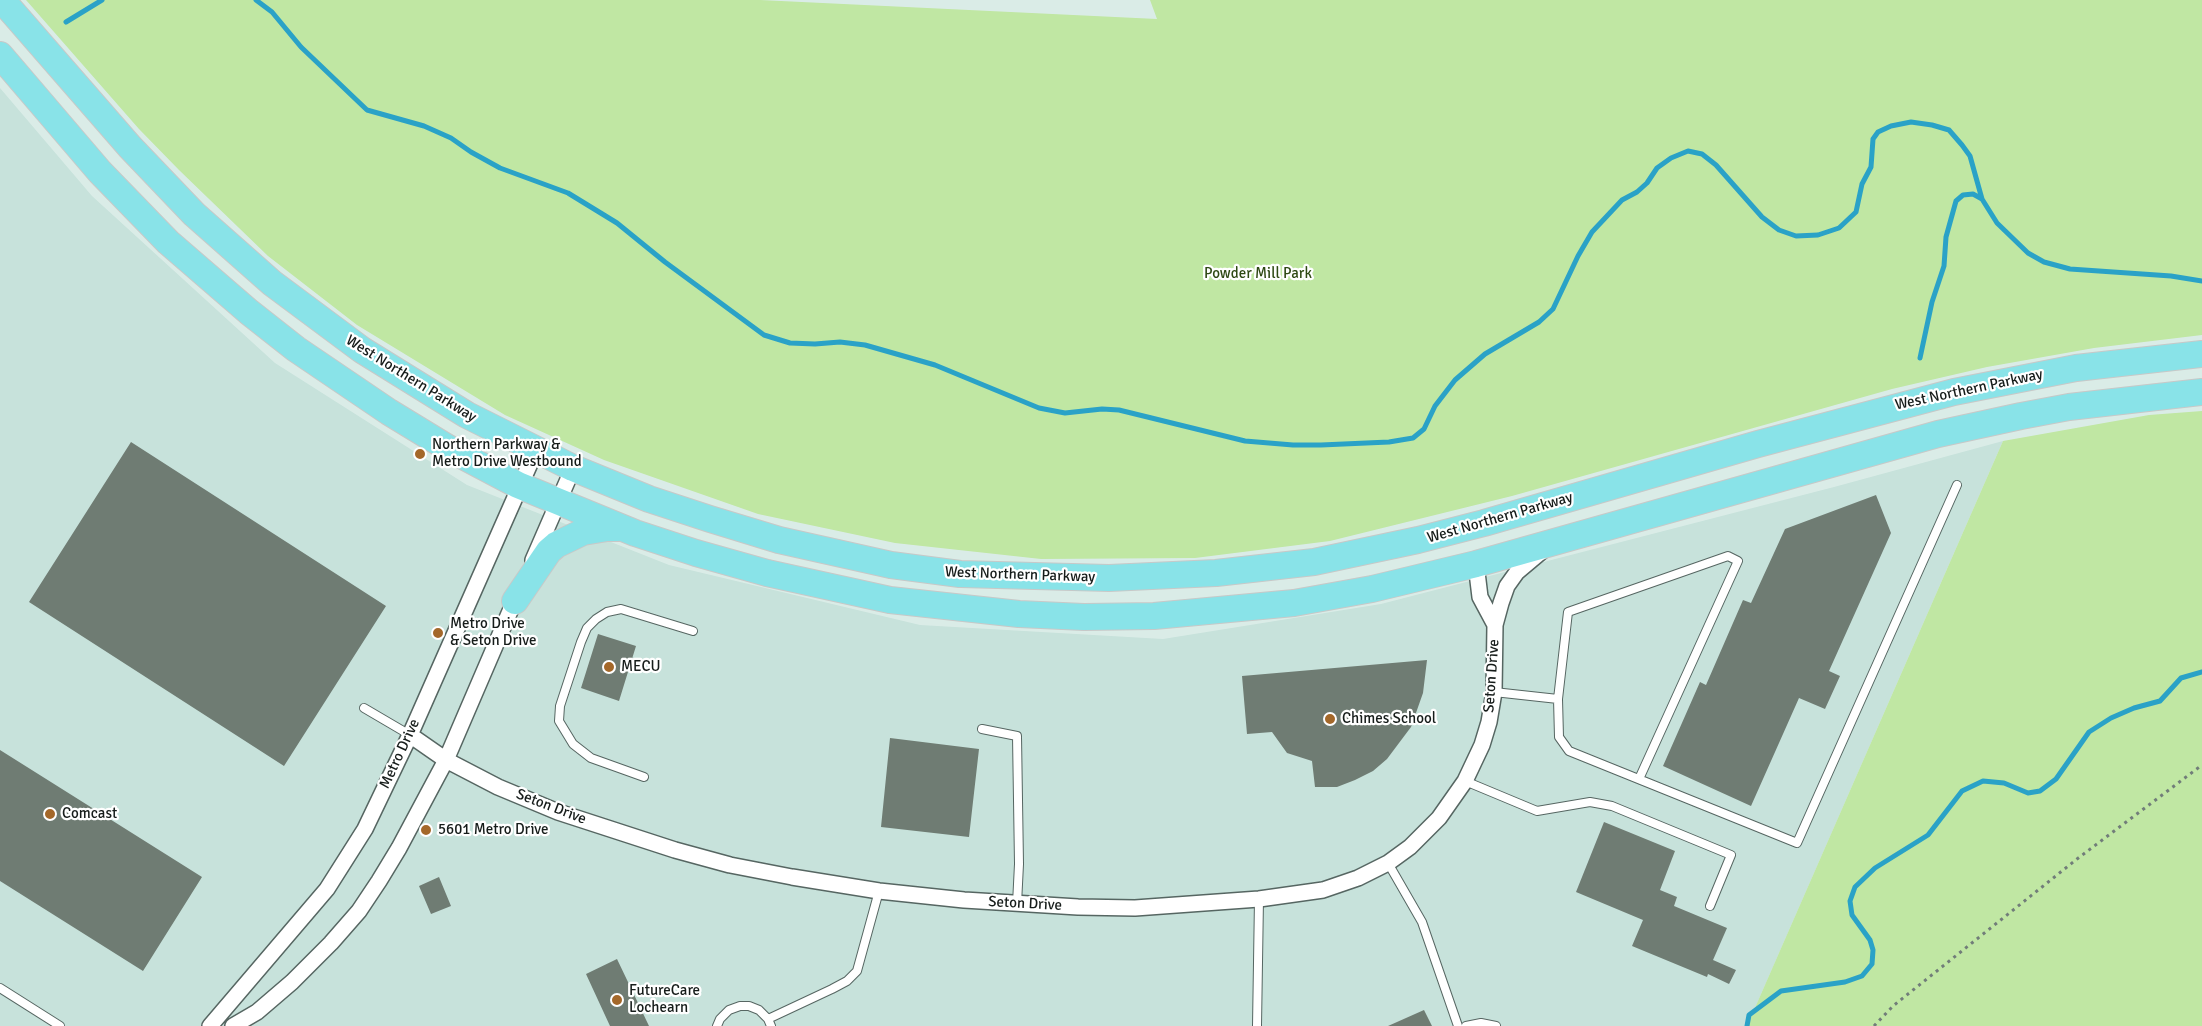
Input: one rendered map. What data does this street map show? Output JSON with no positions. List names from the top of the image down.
{
  "streets": {
    "main road": ["West Northern Parkway"],
    "street": ["Seton Drive", "Metro Drive"]
  },
  "crossings": [
    ["West Northern Parkway", "Metro Drive"],
    ["Seton Drive", "Metro Drive"]
  ],
  "parks": ["Powder Mill Park"],
  "places": [
    "Northern Parkway & Metro Drive Westbound",
    "Metro Drive & Seton Drive",
    "MECU",
    "Chimes School",
    "Comcast",
    "5601 Metro Drive",
    "FutureCare Lochearn"
  ]
}
